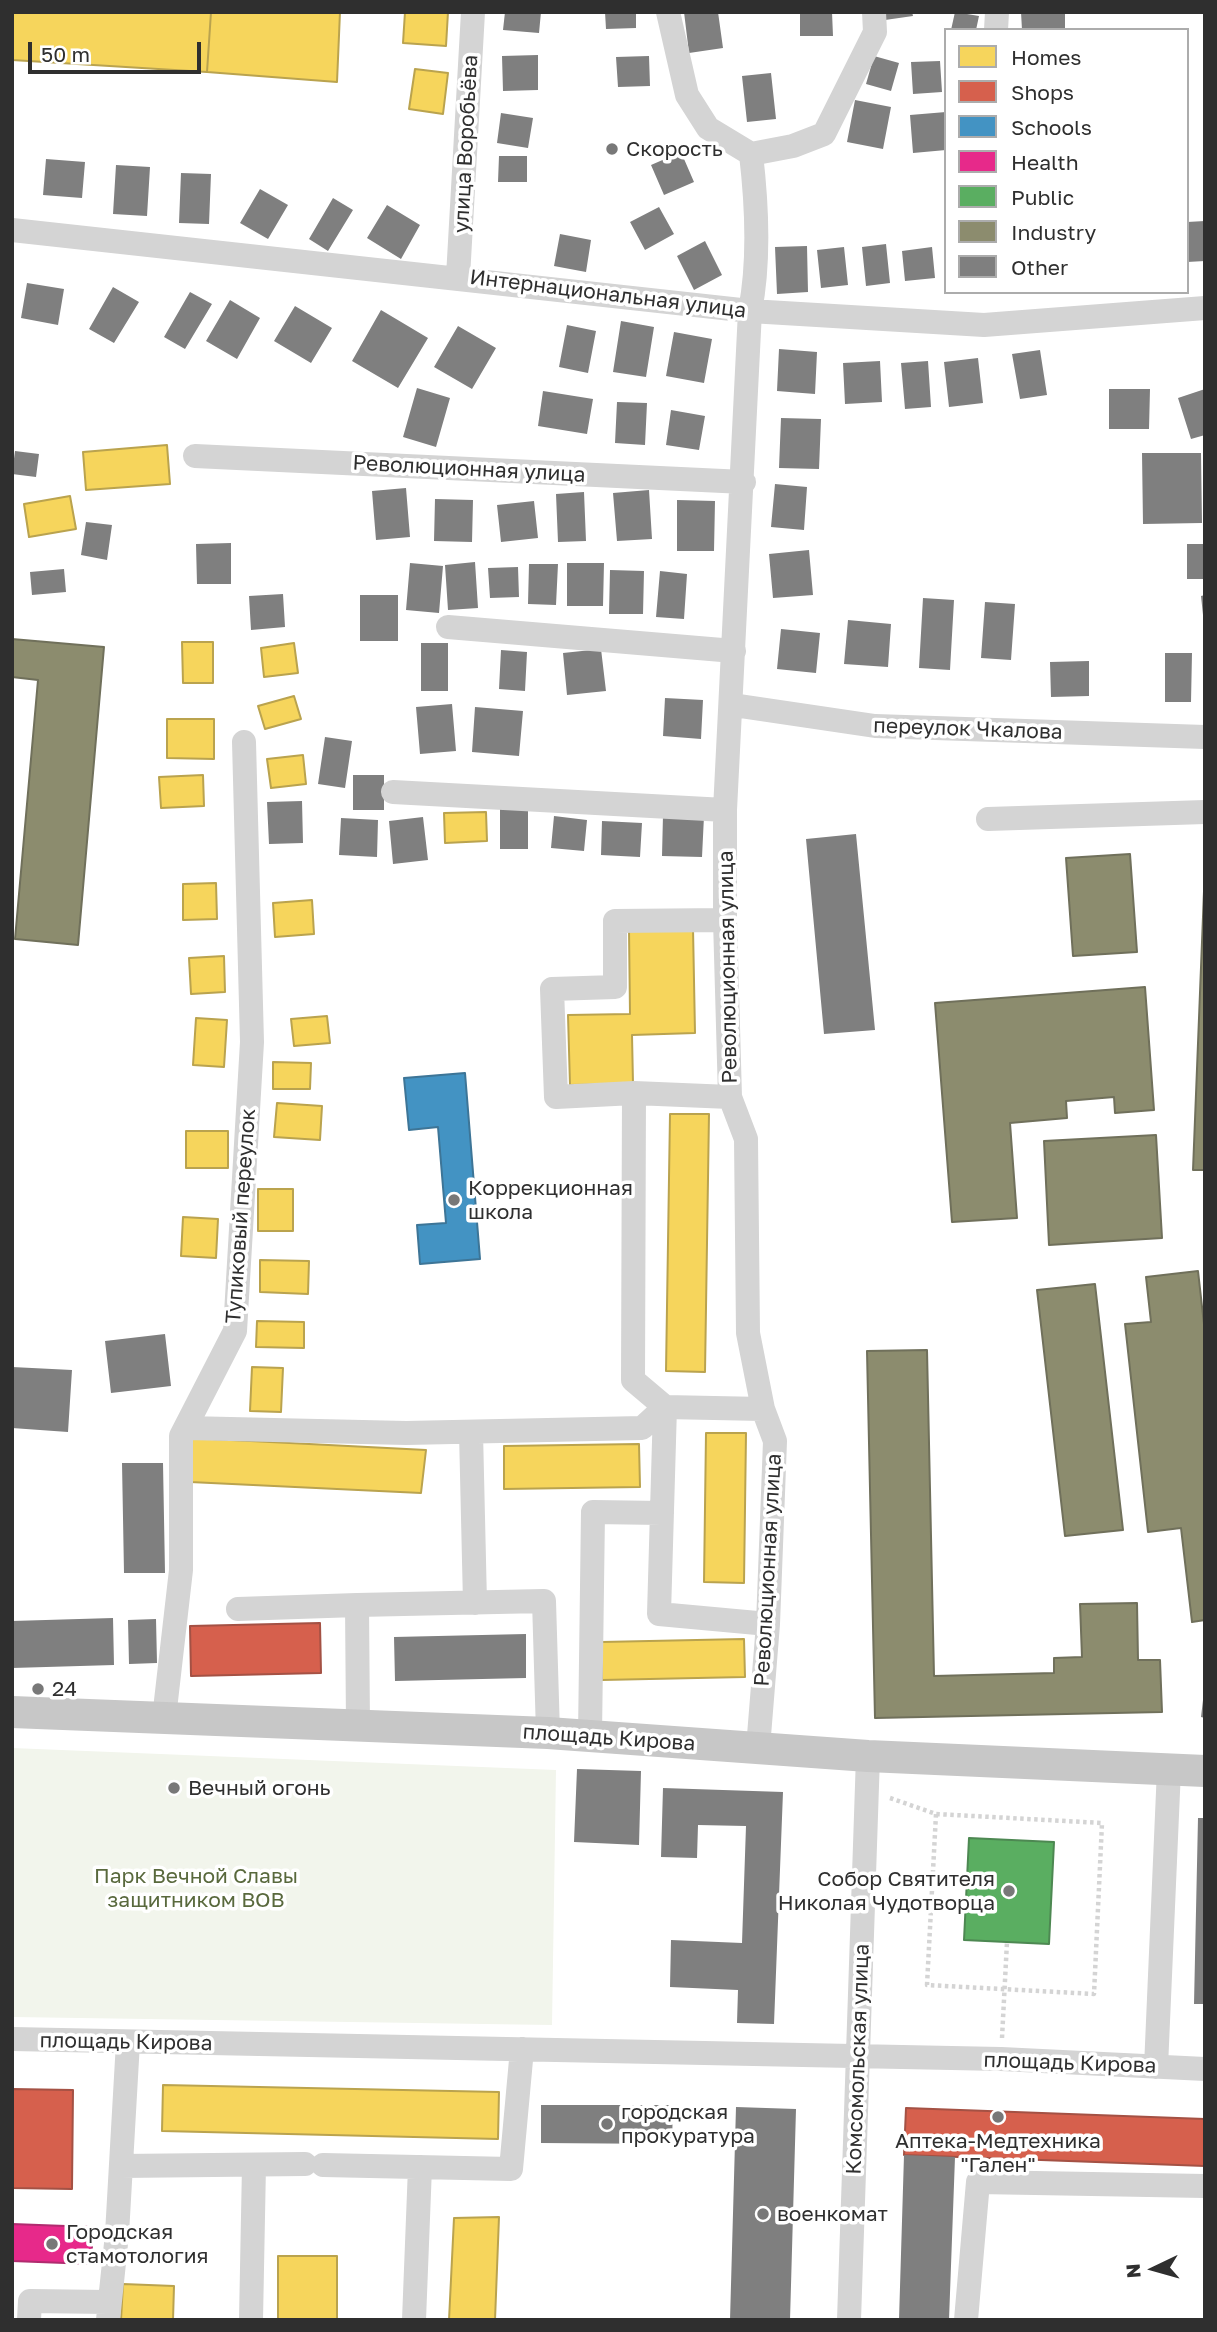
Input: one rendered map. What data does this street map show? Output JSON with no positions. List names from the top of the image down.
{
  "streets": {
    "main road": ["площадь Кирова"],
    "street": [
      "улица Воробьёва",
      "Интернациональная улица",
      "Революционная улица",
      "переулок Чкалова",
      "Тупиковый переулок",
      "Комсомольская улица"
    ]
  },
  "crossings": [
    ["улица Воробьёва", "Интернациональная улица"],
    ["Интернациональная улица", "Революционная улица"],
    ["Революционная улица", "переулок Чкалова"],
    ["Революционная улица", "площадь Кирова"],
    ["Тупиковый переулок", "площадь Кирова"],
    ["площадь Кирова", "Комсомольская улица"]
  ],
  "parks": ["Парк Вечной Славы защитником ВОВ"],
  "places": [
    "Скорость",
    "Коррекционная школа",
    "24",
    "Вечный огонь",
    "Собор Святителя Николая Чудотворца",
    "Аптека-Медтехника \"Гален\"",
    "городская прокуратура",
    "военкомат",
    "Городская стамотология"
  ],
  "legend": [
    "Homes",
    "Shops",
    "Schools",
    "Health",
    "Public",
    "Industry",
    "Other"
  ],
  "scale_bar": "50 m",
  "north": "left"
}
